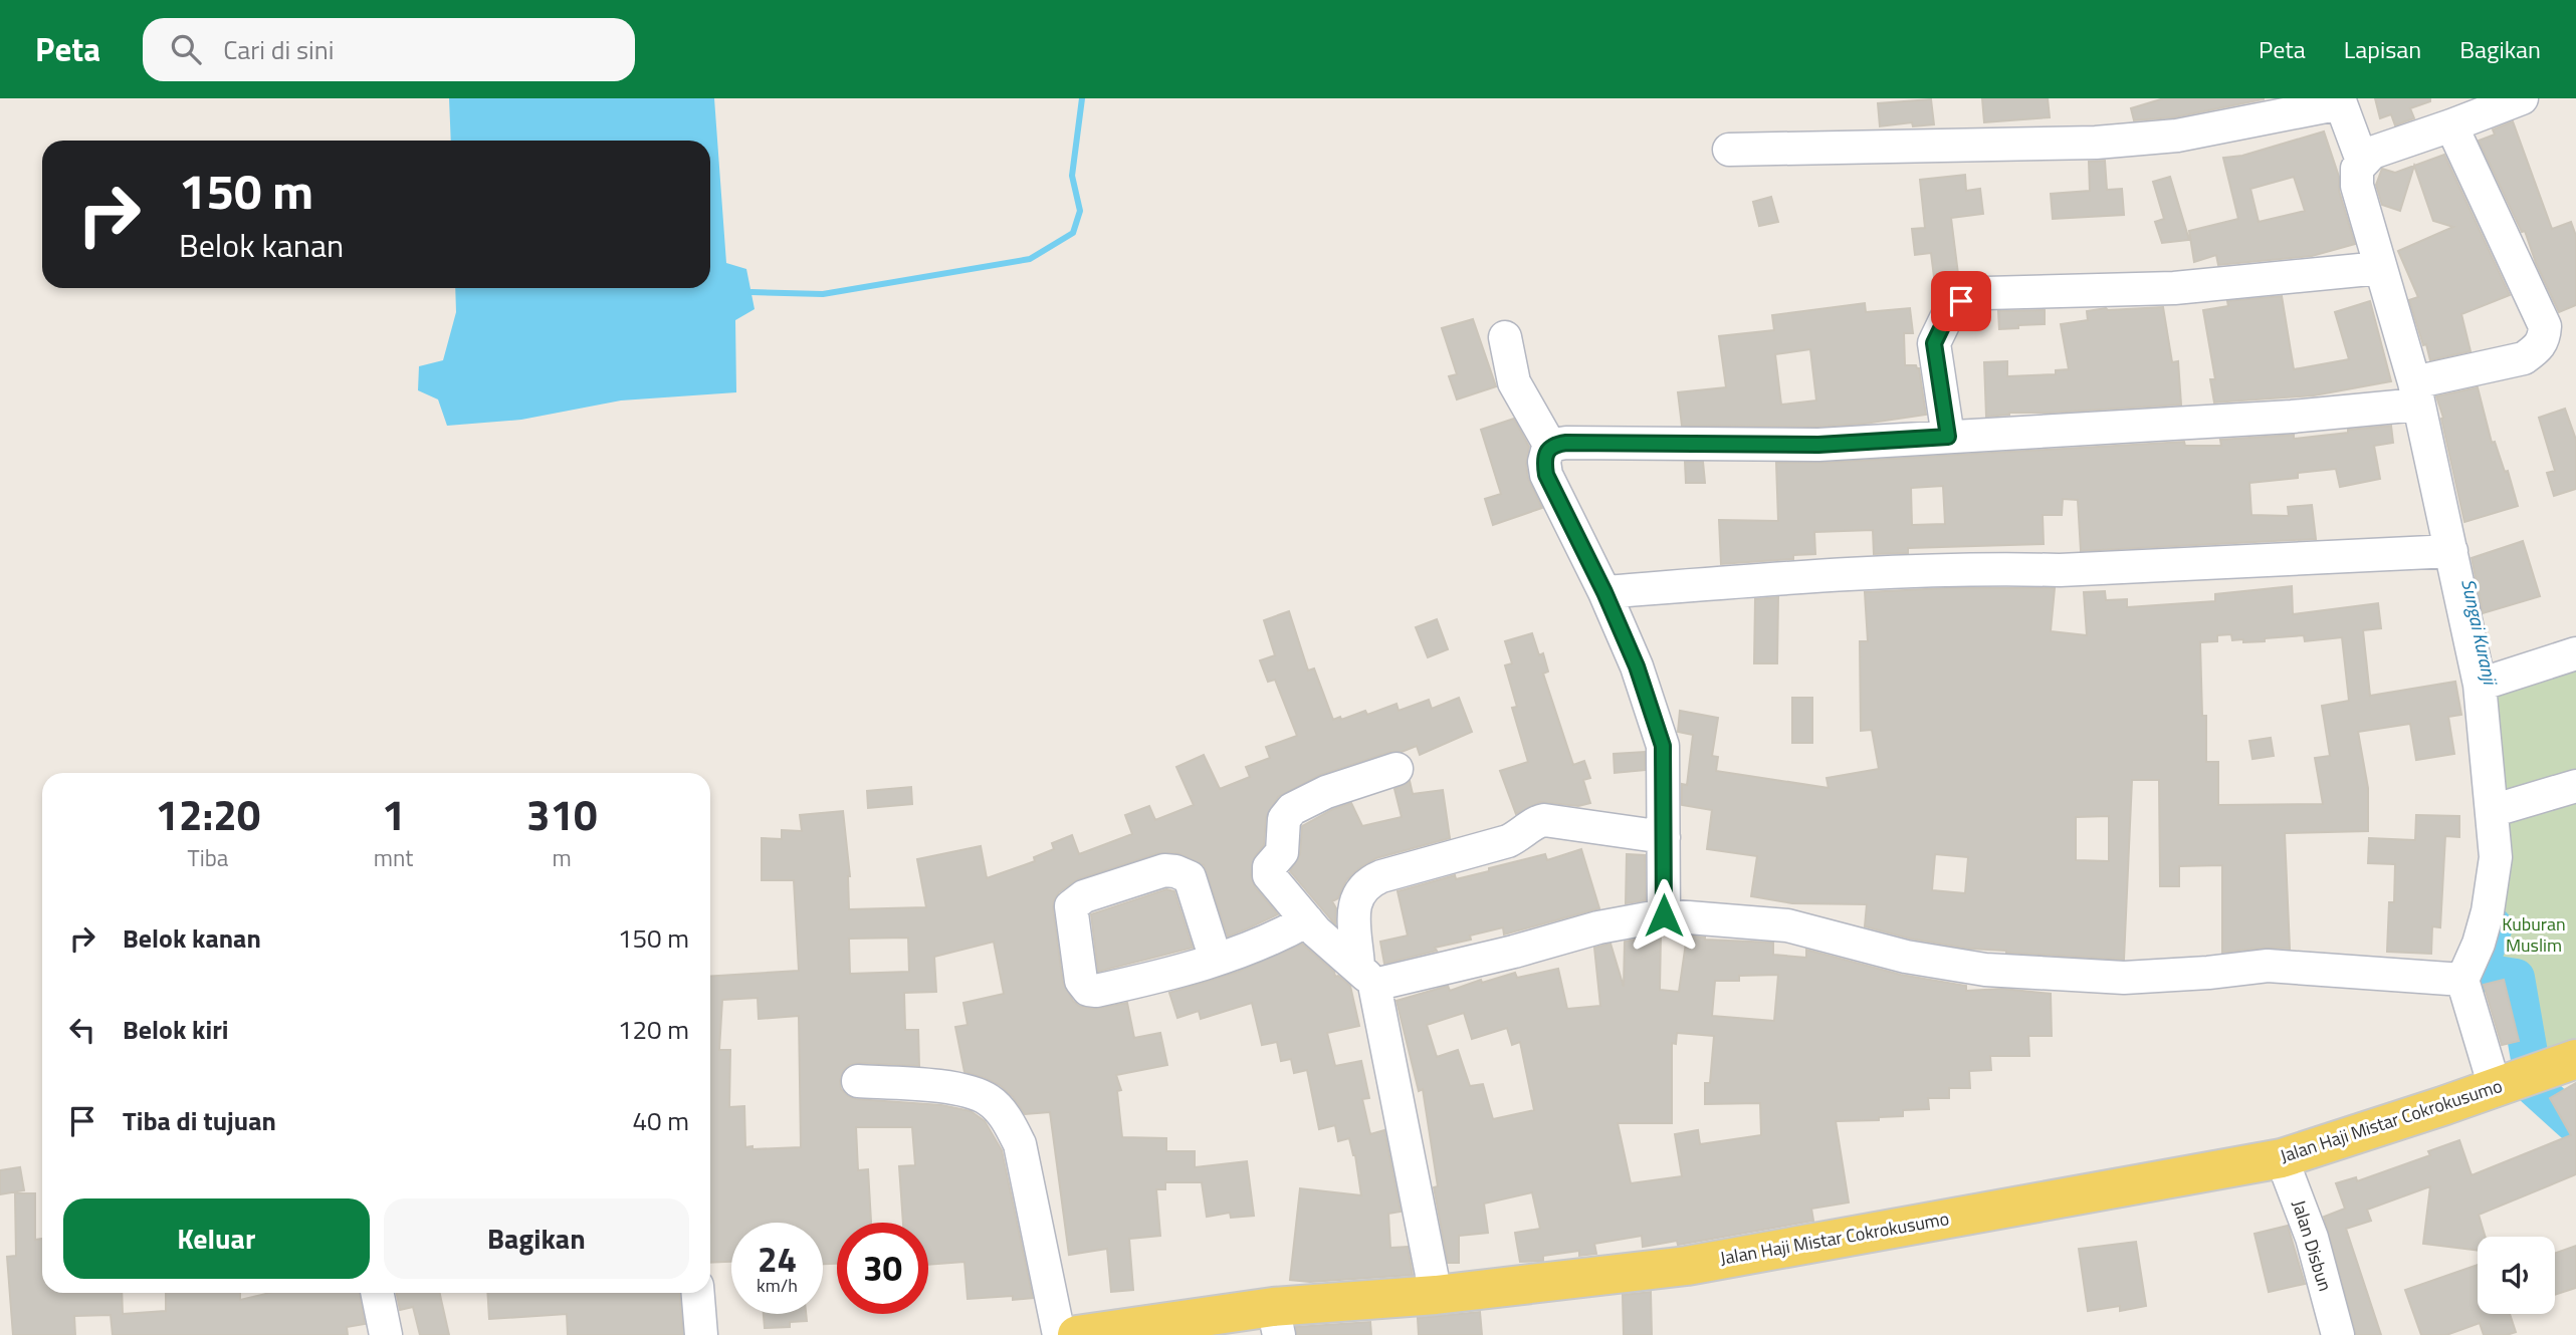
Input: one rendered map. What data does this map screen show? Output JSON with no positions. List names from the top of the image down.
{
  "streets": {
    "main road": ["Jalan Haji Mistar Cokrokusumo"],
    "street": ["Jalan Disbun"]
  },
  "crossings": [
    ["Jalan Haji Mistar Cokrokusumo", "Jalan Disbun"]
  ],
  "water": ["Sungai Kuranji"],
  "parks": ["Kuburan Muslim"],
  "page": {
    "header": "Peta",
    "search": "Cari di sini",
    "nav": ["Peta", "Lapisan", "Bagikan"],
    "turn": ["150 m", "Belok kanan"],
    "eta": [
      "12:20",
      "Tiba",
      "1",
      "mnt",
      "310",
      "m"
    ],
    "list": [
      {
        "name": "Belok kanan",
        "value": "150 m"
      },
      {
        "name": "Belok kiri",
        "value": "120 m"
      },
      {
        "name": "Tiba di tujuan",
        "value": "40 m"
      }
    ],
    "buttons": ["Keluar", "Bagikan"],
    "speed": "24 km/h",
    "limit": "30"
  }
}
